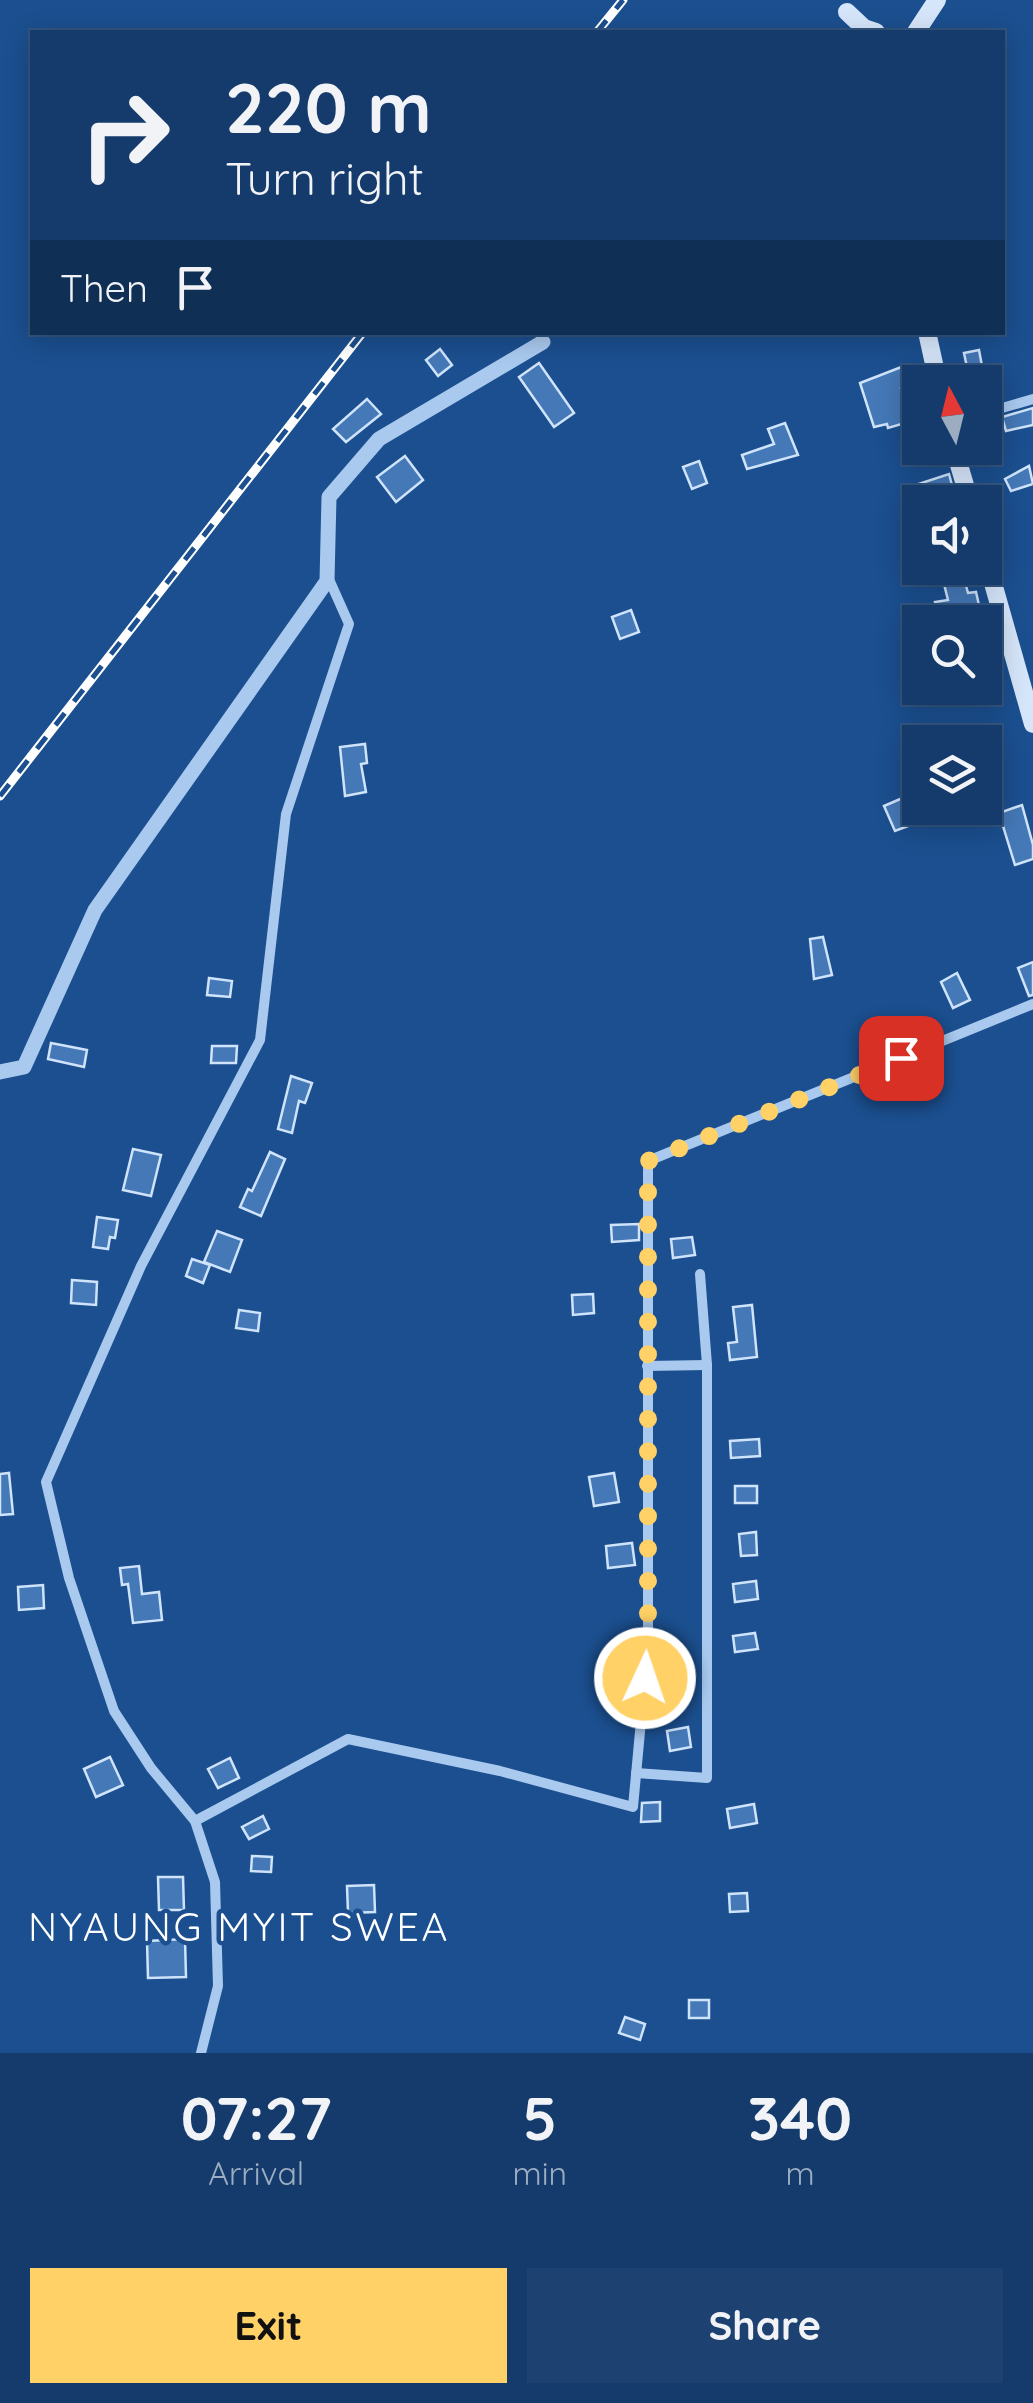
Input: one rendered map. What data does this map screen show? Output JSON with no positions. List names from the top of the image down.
{
  "districts": ["NYAUNG MYIT SWEA"],
  "north": "top",
  "page": {
    "turn": ["220 m", "Turn right"],
    "then": "Then",
    "eta": [
      "07:27",
      "Arrival",
      "5",
      "min",
      "340",
      "m"
    ],
    "buttons": ["Exit", "Share"]
  }
}
